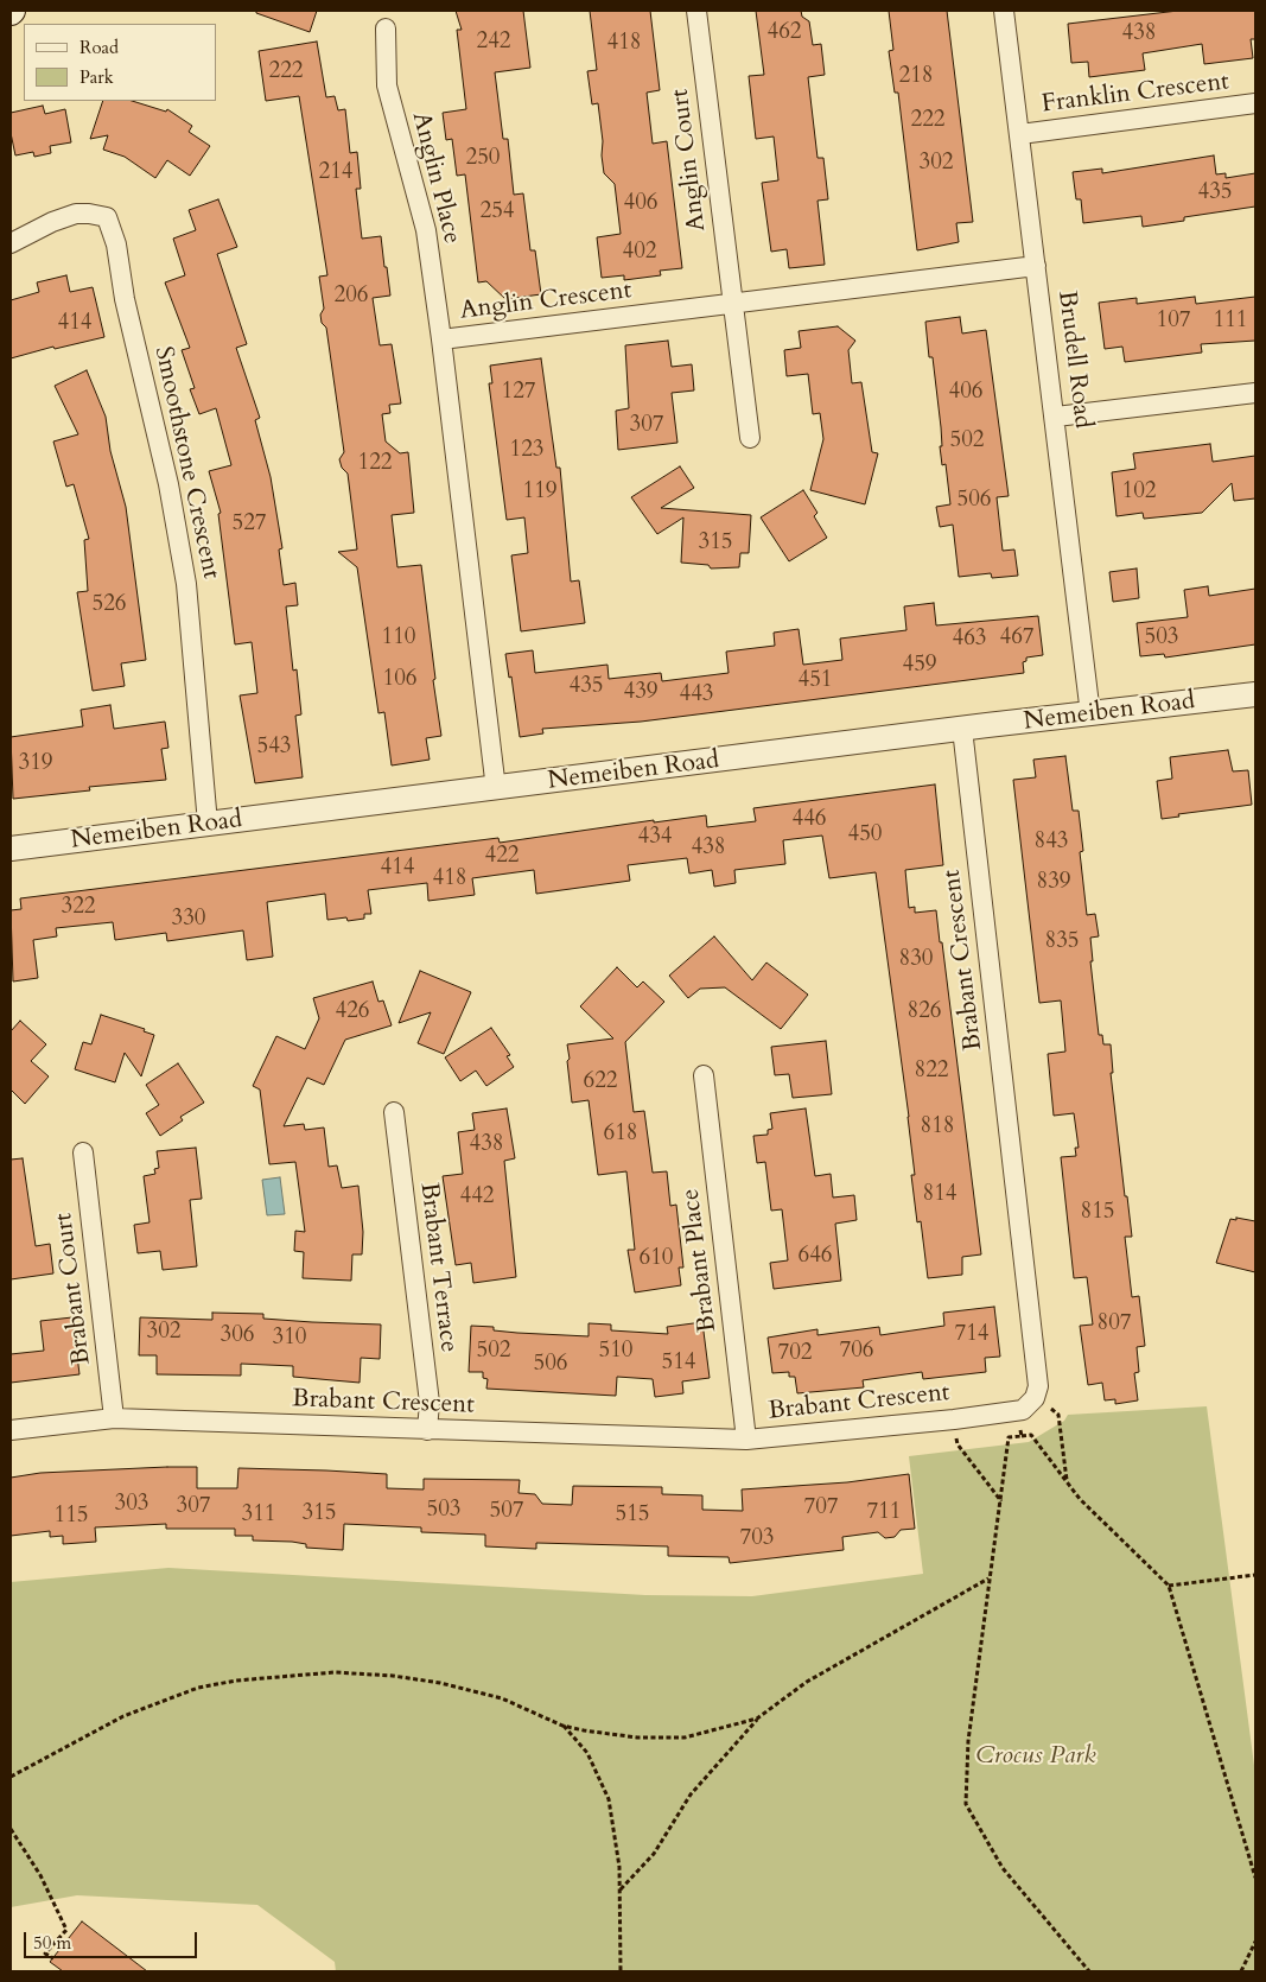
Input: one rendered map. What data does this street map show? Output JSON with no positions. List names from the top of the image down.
{
  "streets": {
    "street": [
      "Franklin Crescent",
      "Anglin Court",
      "Anglin Place",
      "Anglin Crescent",
      "Brudell Road",
      "Smoothstone Crescent",
      "Nemeiben Road",
      "Brabant Crescent",
      "Brabant Place",
      "Brabant Terrace",
      "Brabant Court"
    ]
  },
  "crossings": [
    ["Franklin Crescent", "Brudell Road"],
    ["Anglin Court", "Anglin Crescent"],
    ["Anglin Place", "Anglin Crescent"],
    ["Anglin Crescent", "Brudell Road"],
    ["Anglin Crescent", "Nemeiben Road"],
    ["Brudell Road", "Nemeiben Road"],
    ["Smoothstone Crescent", "Nemeiben Road"],
    ["Nemeiben Road", "Brabant Crescent"],
    ["Brabant Crescent", "Brabant Place"],
    ["Brabant Crescent", "Brabant Terrace"],
    ["Brabant Crescent", "Brabant Court"]
  ],
  "parks": ["Crocus Park"],
  "house_numbers": [
    "462",
    "438",
    "242",
    "418",
    "222",
    "218",
    "222",
    "250",
    "302",
    "214",
    "435",
    "406",
    "254",
    "402",
    "206",
    "107",
    "111",
    "414",
    "127",
    "406",
    "307",
    "502",
    "123",
    "122",
    "119",
    "102",
    "506",
    "527",
    "315",
    "526",
    "110",
    "467",
    "503",
    "463",
    "459",
    "106",
    "451",
    "435",
    "439",
    "443",
    "543",
    "319",
    "446",
    "450",
    "434",
    "843",
    "438",
    "422",
    "414",
    "418",
    "839",
    "322",
    "330",
    "835",
    "830",
    "426",
    "826",
    "822",
    "622",
    "818",
    "618",
    "438",
    "814",
    "442",
    "815",
    "646",
    "610",
    "807",
    "302",
    "714",
    "306",
    "310",
    "502",
    "510",
    "706",
    "702",
    "514",
    "506",
    "303",
    "307",
    "707",
    "503",
    "507",
    "711",
    "315",
    "311",
    "515",
    "115",
    "703"
  ],
  "legend": ["Road", "Park"],
  "scale_bar": "50 m"
}
